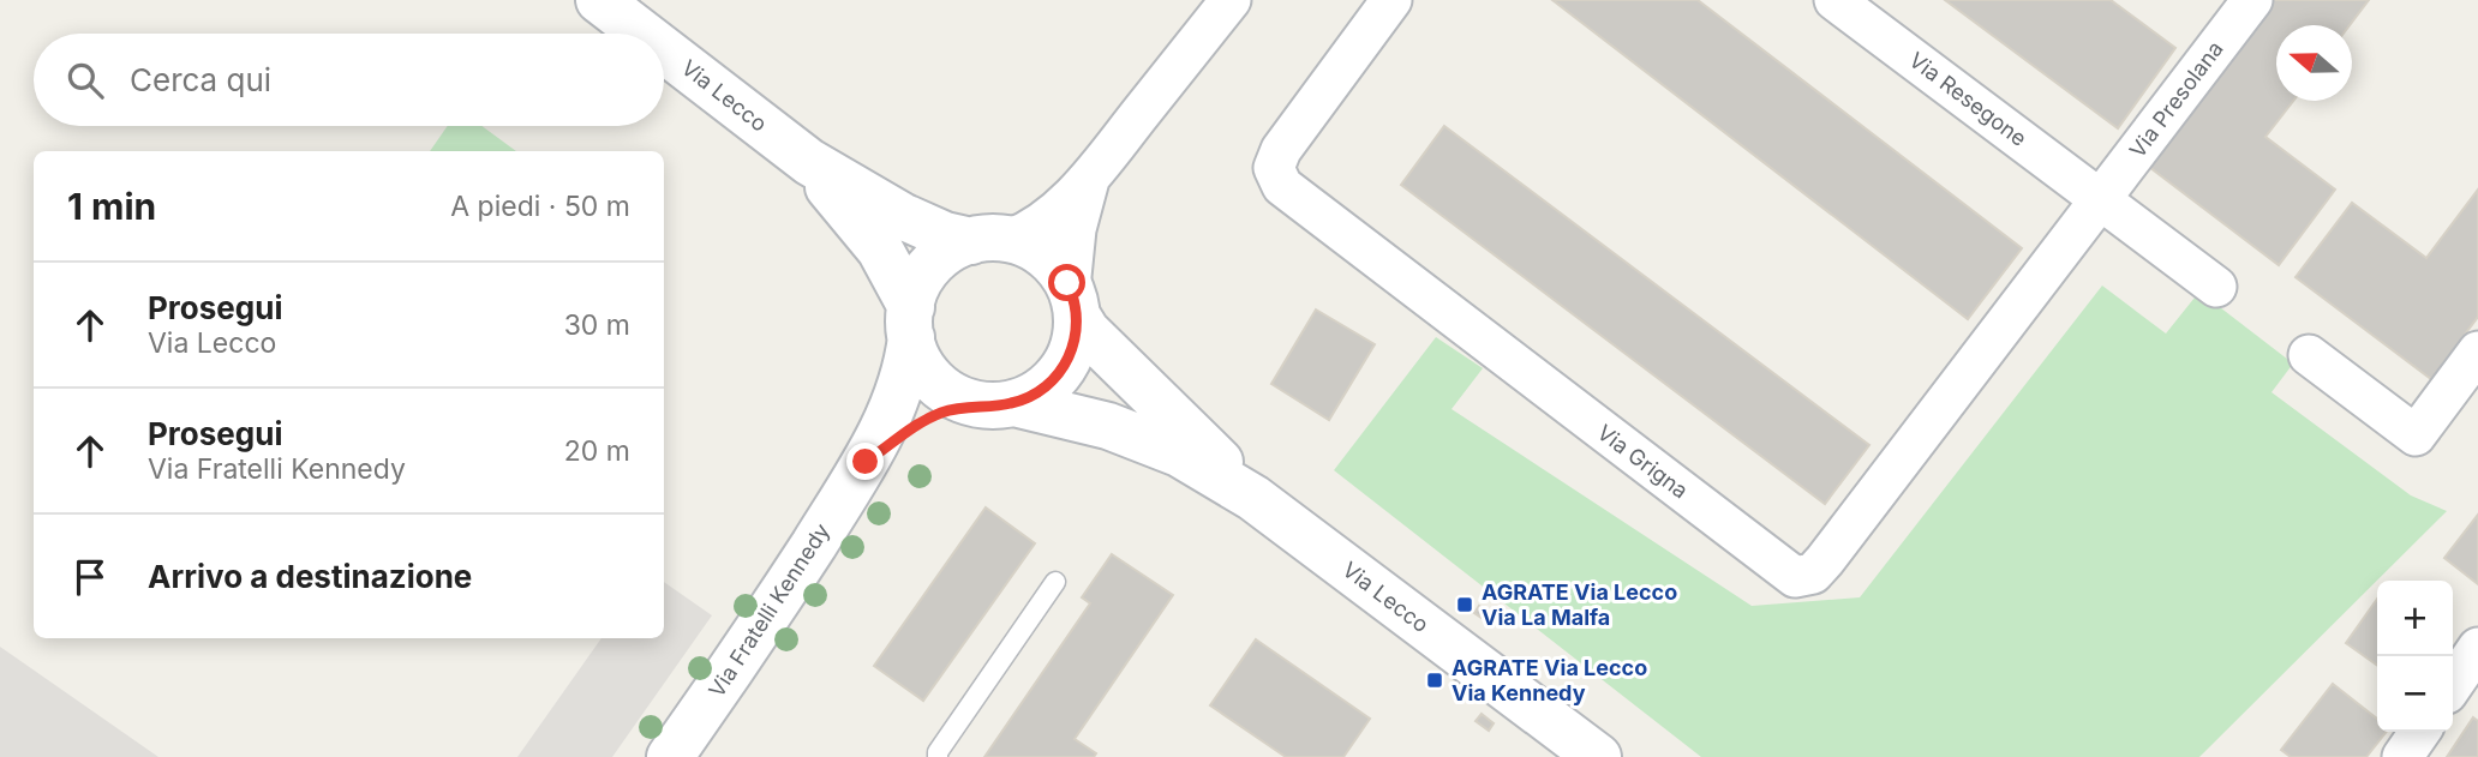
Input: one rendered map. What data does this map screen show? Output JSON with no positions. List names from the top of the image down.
{
  "streets": {
    "street": [
      "Via Lecco",
      "Via Resegone",
      "Via Presolana",
      "Via Grigna",
      "Via Fratelli Kennedy"
    ]
  },
  "crossings": [
    ["Via Lecco", "Via Fratelli Kennedy"],
    ["Via Resegone", "Via Presolana"],
    ["Via Resegone", "Via Grigna"],
    ["Via Presolana", "Via Grigna"]
  ],
  "places": {
    "transit": ["AGRATE Via Lecco Via La Malfa", "AGRATE Via Lecco Via Kennedy"]
  },
  "north": "left",
  "page": {
    "search": "Cerca qui",
    "heading": ["1 min", "A piedi · 50 m"],
    "list": [
      ["Prosegui", "Via Lecco", "30 m"],
      ["Prosegui", "Via Fratelli Kennedy", "20 m"],
      "Arrivo a destinazione"
    ],
    "map_buttons": ["+", "−"]
  }
}
